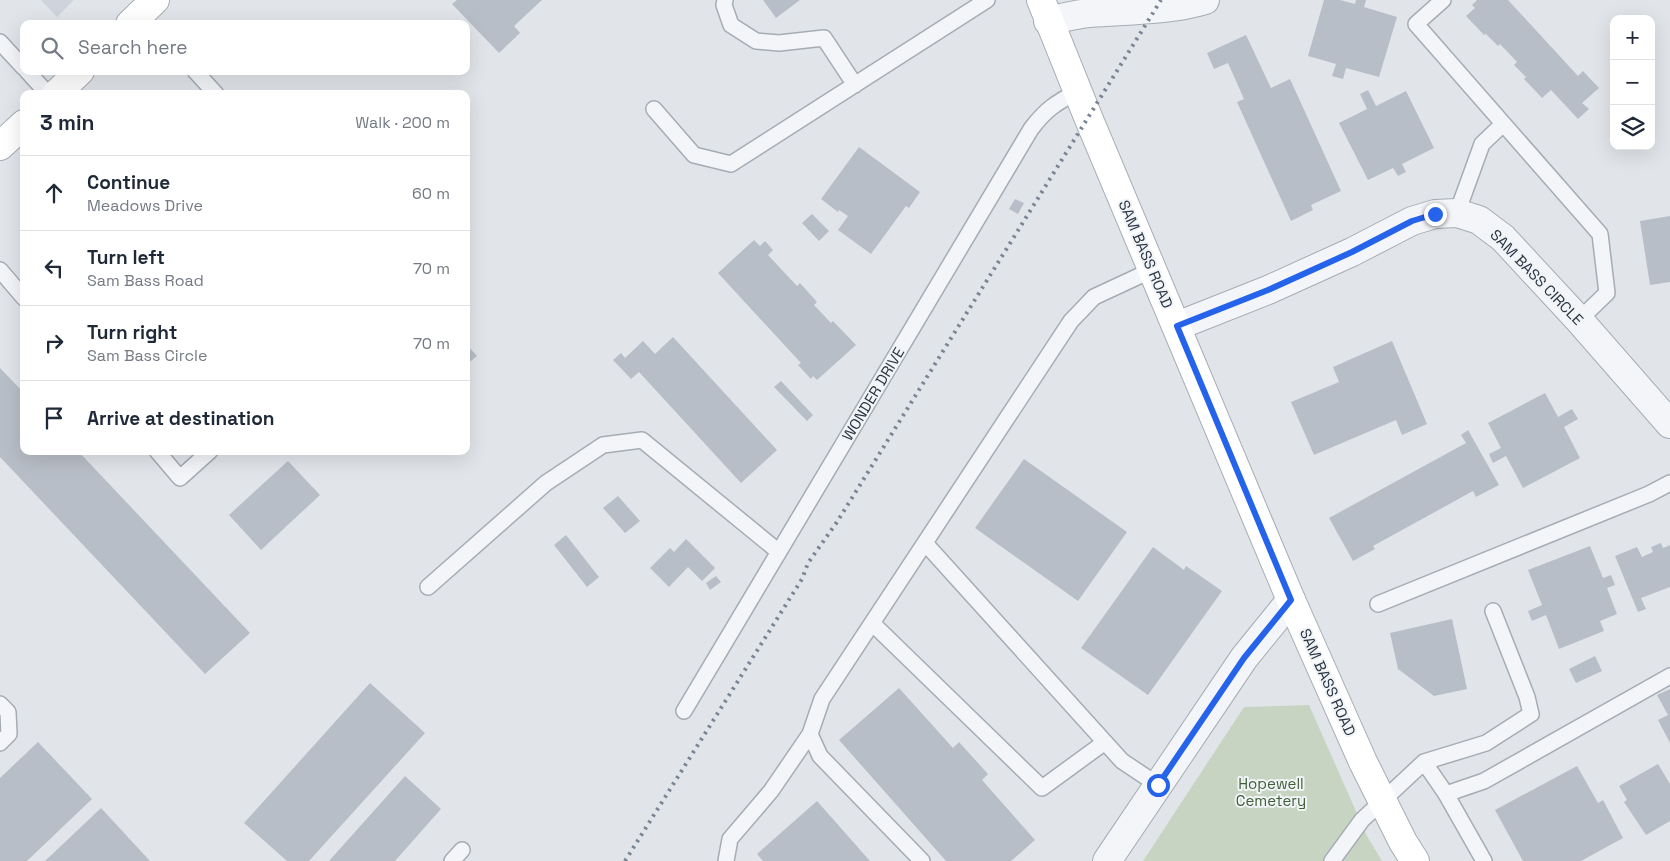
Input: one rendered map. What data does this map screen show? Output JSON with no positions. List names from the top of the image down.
{
  "streets": {
    "main road": ["SAM BASS ROAD"],
    "street": ["SAM BASS CIRCLE"],
    "lane": ["WONDER DRIVE"]
  },
  "crossings": [
    ["SAM BASS ROAD", "SAM BASS CIRCLE"],
    ["SAM BASS ROAD", "WONDER DRIVE"]
  ],
  "parks": ["Hopewell Cemetery"],
  "page": {
    "map_buttons": ["+", "−"],
    "search": "Search here",
    "heading": ["3 min", "Walk · 200 m"],
    "list": [
      ["Continue", "Meadows Drive", "60 m"],
      ["Turn left", "Sam Bass Road", "70 m"],
      ["Turn right", "Sam Bass Circle", "70 m"],
      "Arrive at destination"
    ]
  }
}
